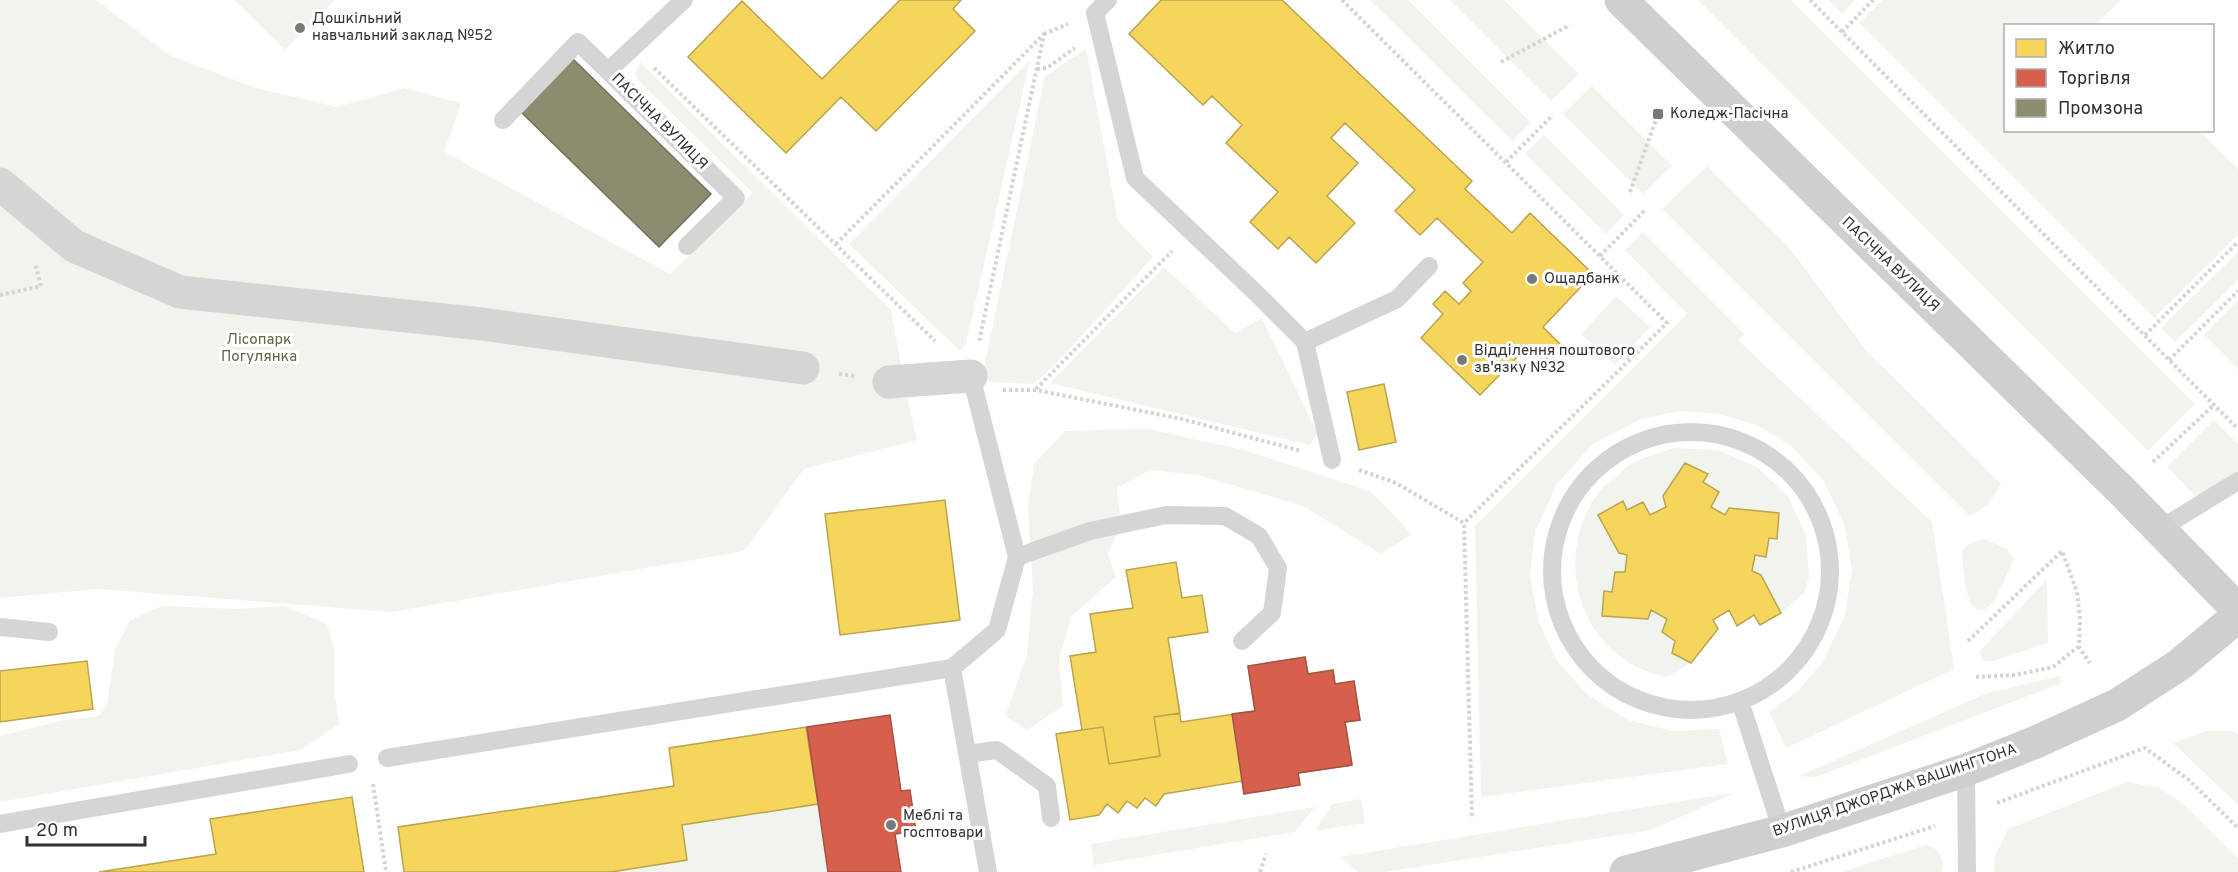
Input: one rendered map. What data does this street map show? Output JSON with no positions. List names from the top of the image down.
{
  "streets": {
    "main road": ["ПАСІЧНА ВУЛИЦЯ", "ВУЛИЦЯ ДЖОРДЖА ВАШИНГТОНА"]
  },
  "parks": ["Лісопарк Погулянка"],
  "places": {
    "other": [
      "Дошкільний навчальний заклад №52",
      "Ощадбанк",
      "Відділення поштового зв'язку №32",
      "Меблі та госптовари"
    ],
    "transit": ["Коледж-Пасічна"]
  },
  "legend": ["Житло", "Торгівля", "Промзона"],
  "scale_bar": "20 m"
}
